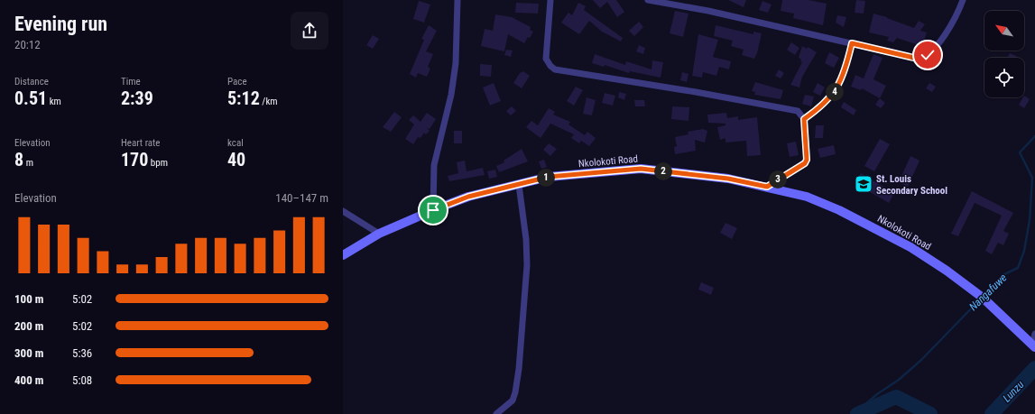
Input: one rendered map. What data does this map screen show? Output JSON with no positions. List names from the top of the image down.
{
  "streets": {
    "main road": ["Nkolokoti Road"]
  },
  "water": ["Nangafuwe", "Lunzu"],
  "places": {
    "school or university": ["St. Louis Secondary School"]
  },
  "north": "top left",
  "page": {
    "heading": ["Evening run", "20:12"],
    "stats": [
      ["Distance", "0.51 km"],
      ["Time", "2:39"],
      ["Pace", "5:12 /km"],
      ["Elevation", "8 m"],
      ["Heart rate", "170 bpm"],
      ["kcal", "40"]
    ],
    "pins": [
      "4",
      "2",
      "1",
      "3"
    ],
    "chart": ["Elevation", "140–147 m"],
    "list": [
      {
        "name": "100 m",
        "note": "5:02"
      },
      {
        "name": "200 m",
        "note": "5:02"
      },
      {
        "name": "300 m",
        "note": "5:36"
      },
      {
        "name": "400 m",
        "note": "5:08"
      }
    ]
  }
}
